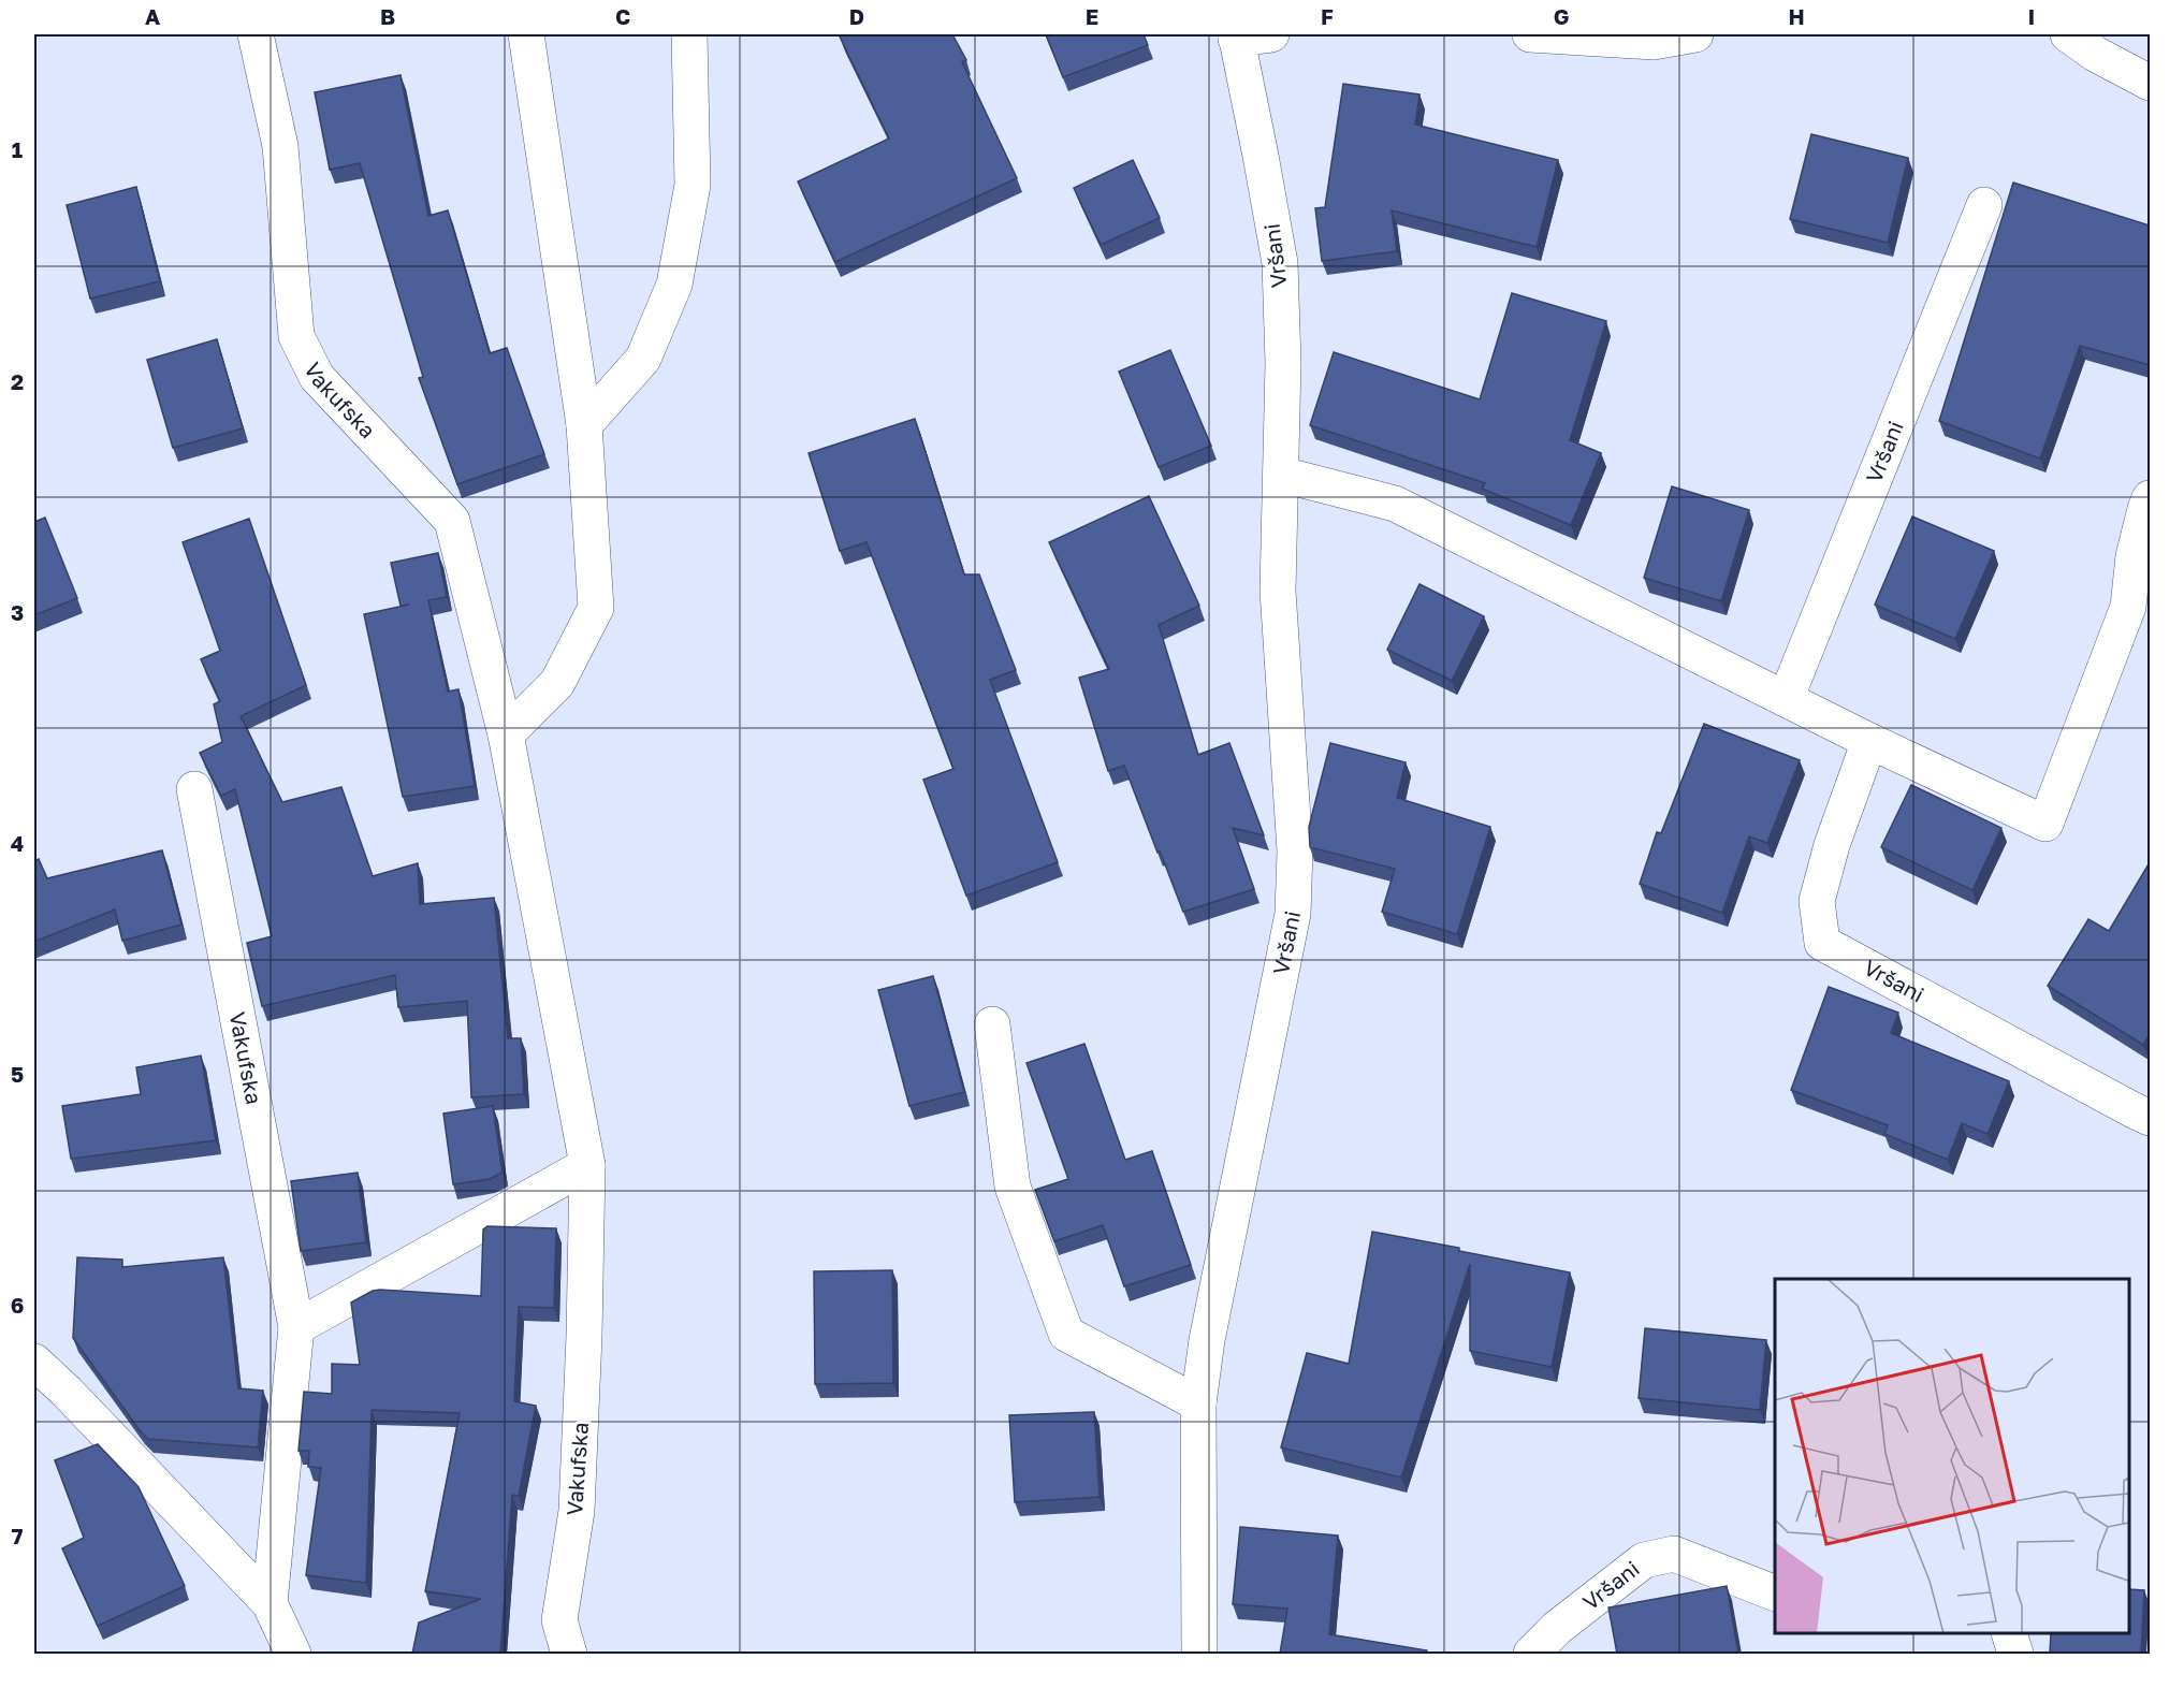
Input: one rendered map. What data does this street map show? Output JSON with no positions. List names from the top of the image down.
{
  "streets": {
    "street": ["Vršani", "Vakufska"]
  },
  "grid": {
    "columns": [
      "A",
      "B",
      "C",
      "D",
      "E",
      "F",
      "G",
      "H",
      "I"
    ],
    "rows": [
      "1",
      "2",
      "3",
      "4",
      "5",
      "6",
      "7"
    ]
  }
}
